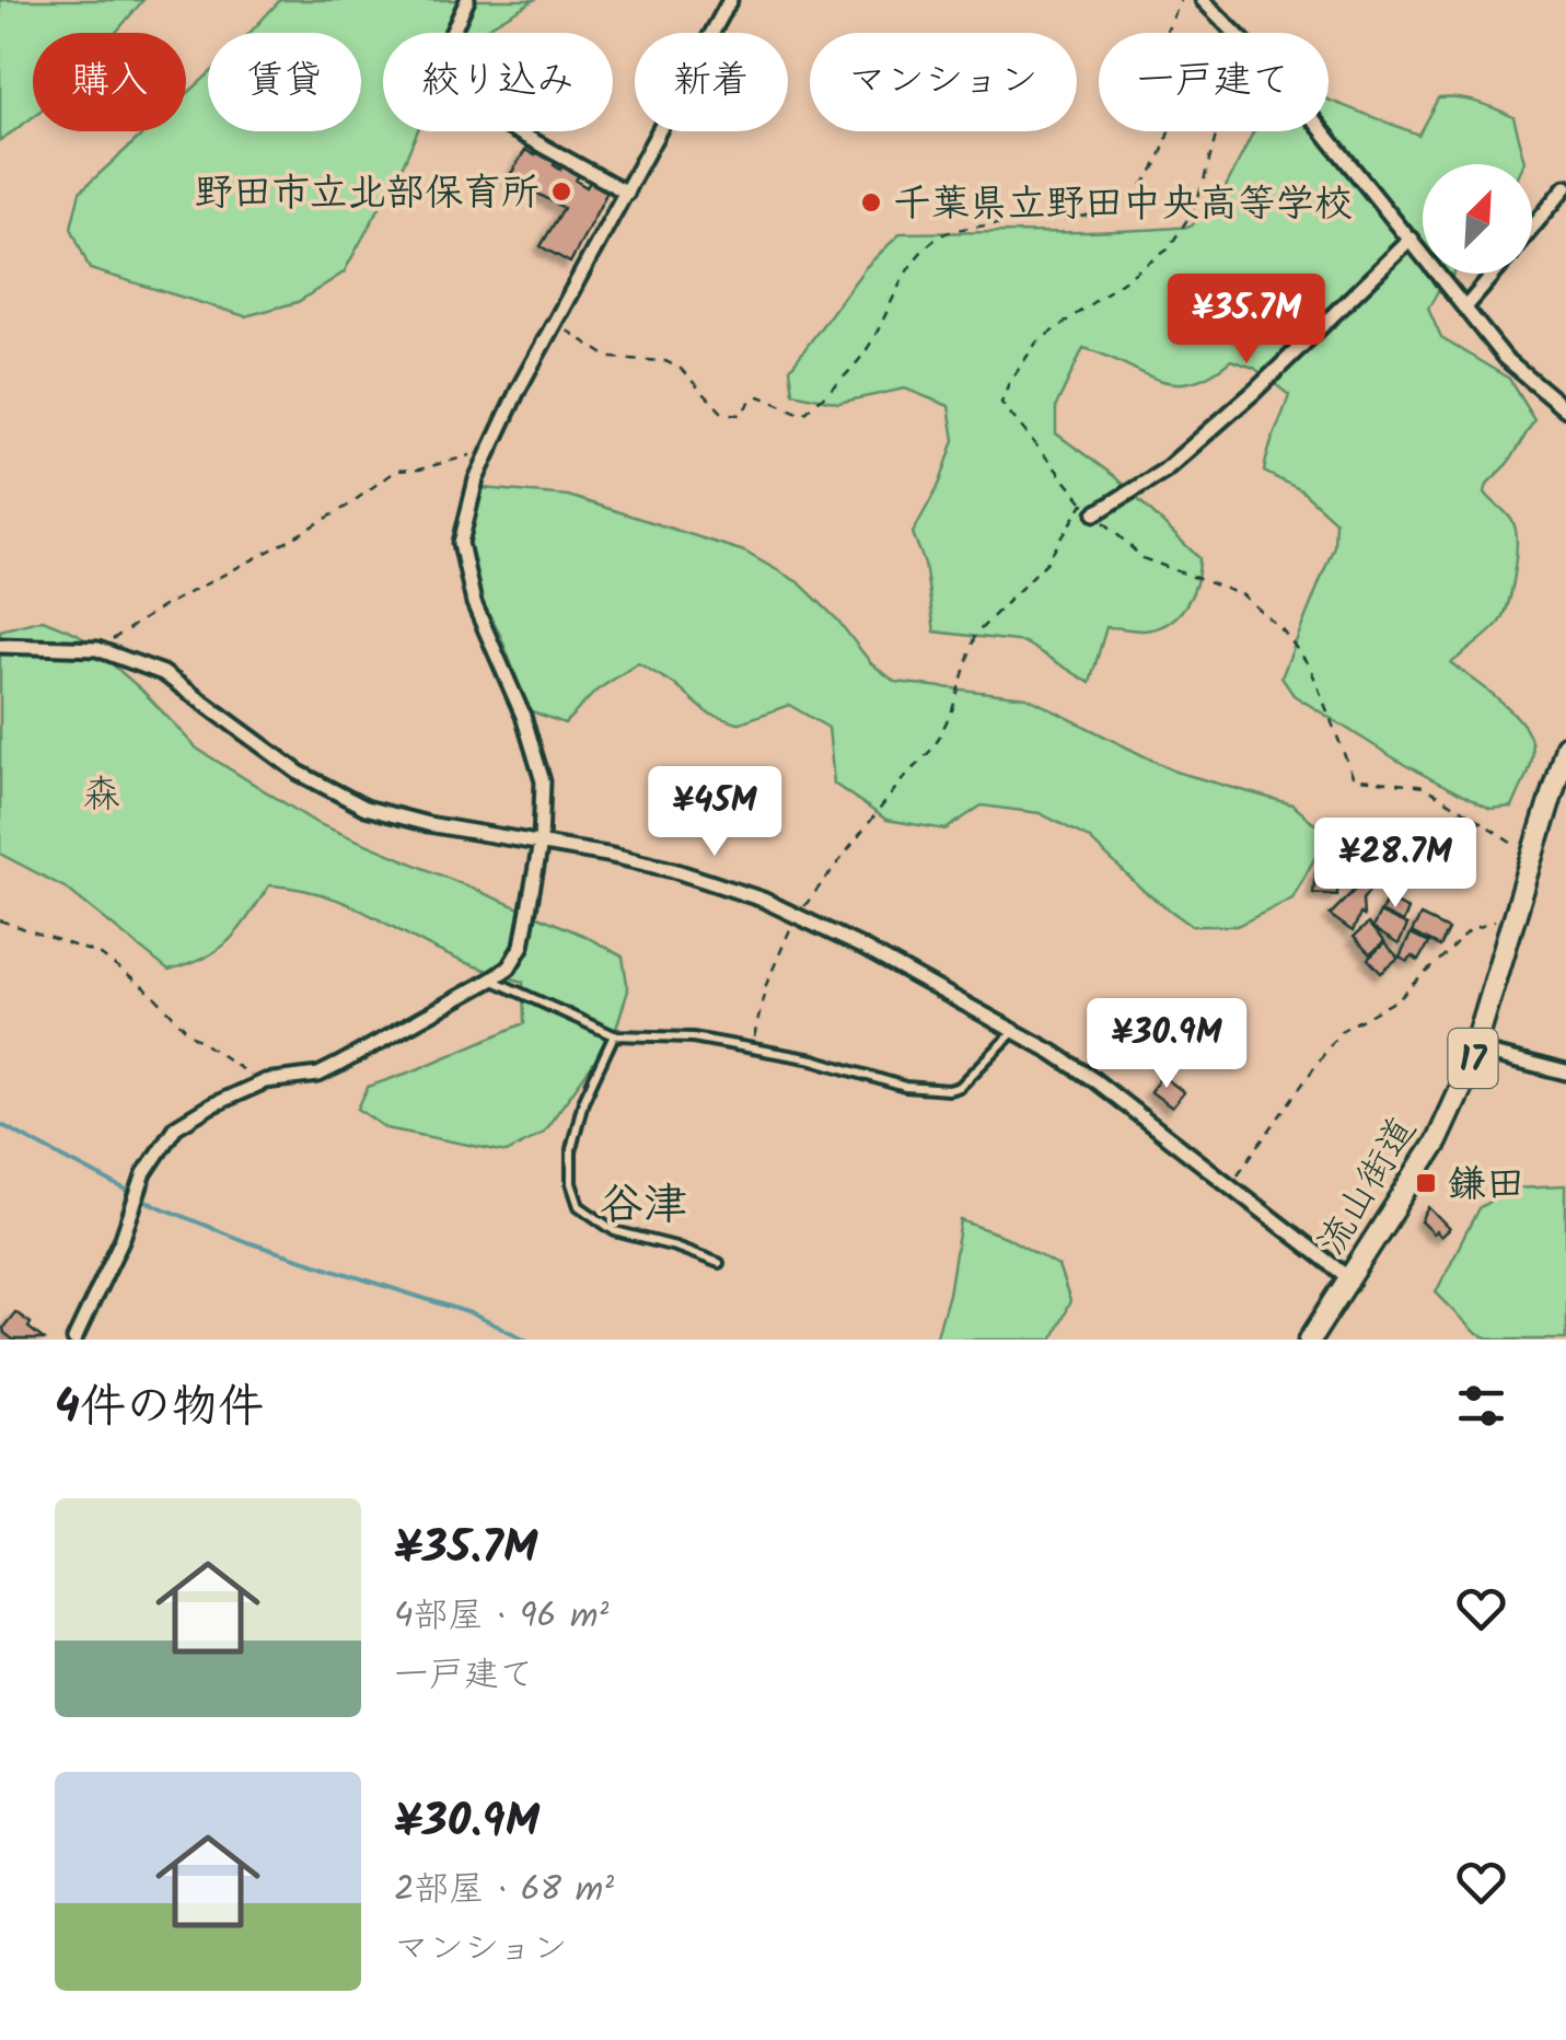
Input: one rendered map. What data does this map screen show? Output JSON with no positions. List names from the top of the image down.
{
  "streets": {
    "main road": ["17", "流山街道"]
  },
  "districts": ["谷津"],
  "parks": ["森"],
  "places": {
    "other": ["野田市立北部保育所", "千葉県立野田中央高等学校"],
    "transit": ["鎌田"]
  },
  "north": "top right",
  "page": {
    "chip": [
      "購入",
      "賃貸",
      "絞り込み",
      "新着",
      "マンション",
      "一戸建て"
    ],
    "price": [
      "¥35.7M",
      "¥45M",
      "¥28.7M",
      "¥30.9M"
    ],
    "heading": "4件の物件",
    "list": [
      {
        "name": "¥35.7M",
        "note": "4部屋 · 96 m² · 一戸建て"
      },
      {
        "name": "¥30.9M",
        "note": "2部屋 · 68 m² · マンション"
      }
    ]
  }
}
